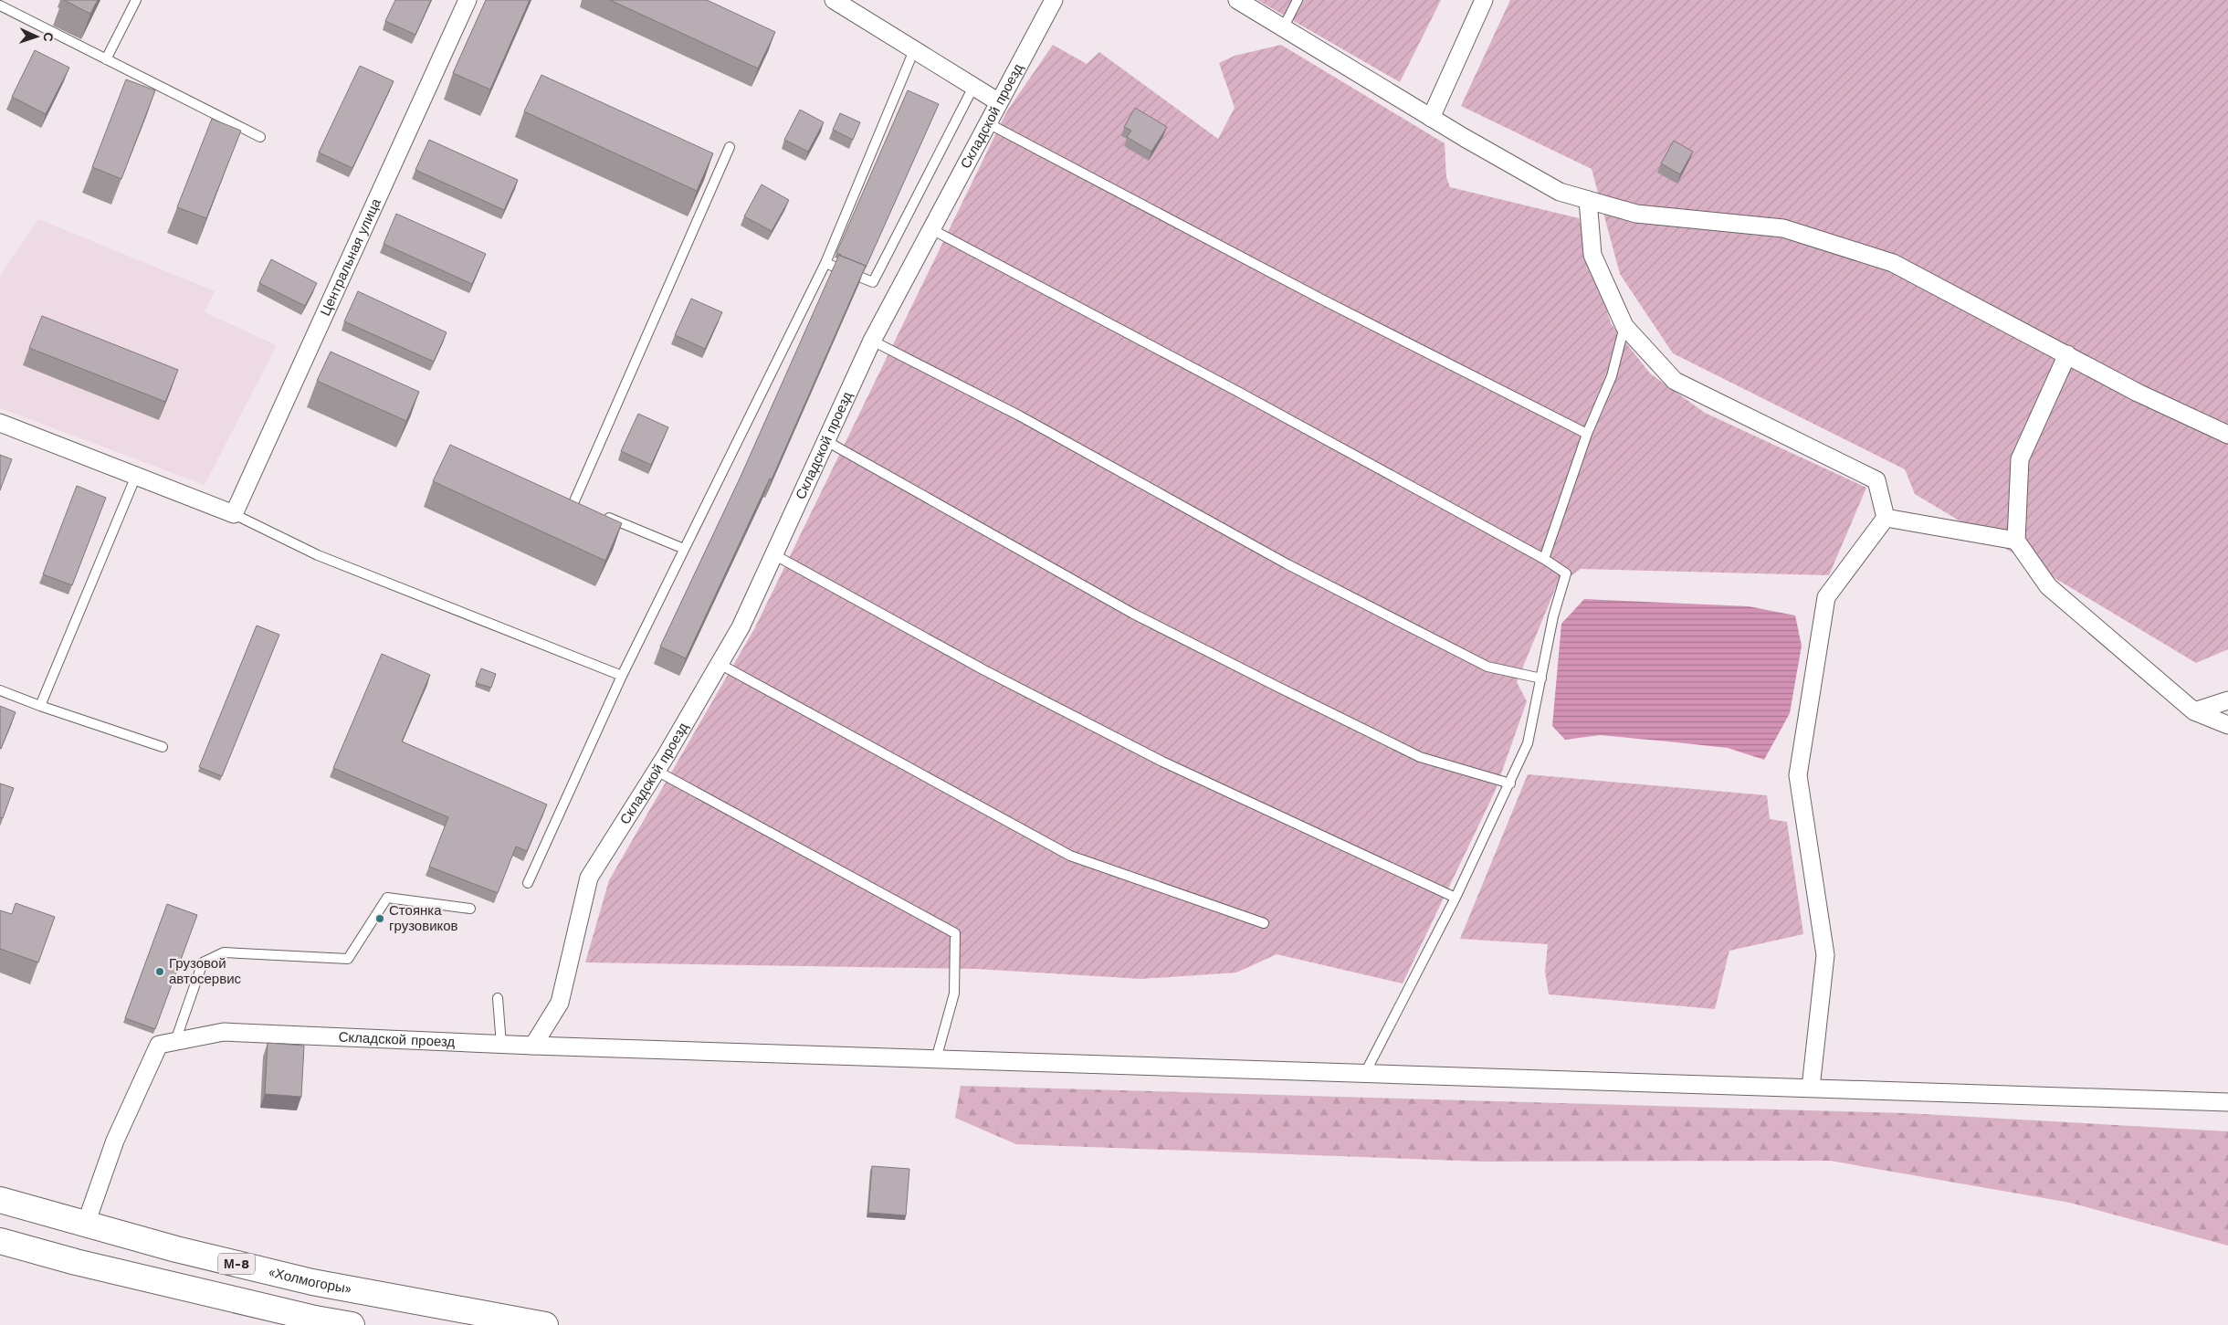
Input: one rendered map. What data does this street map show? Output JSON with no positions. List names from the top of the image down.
{
  "streets": {
    "highway": ["М-8", "«Холмогоры»"],
    "street": ["Складской проезд", "Центральная улица"]
  },
  "crossings": [
    ["Складской проезд", "«Холмогоры»"]
  ],
  "places": ["Стоянка грузовиков", "Грузовой автосервис"],
  "north": "right"
}
